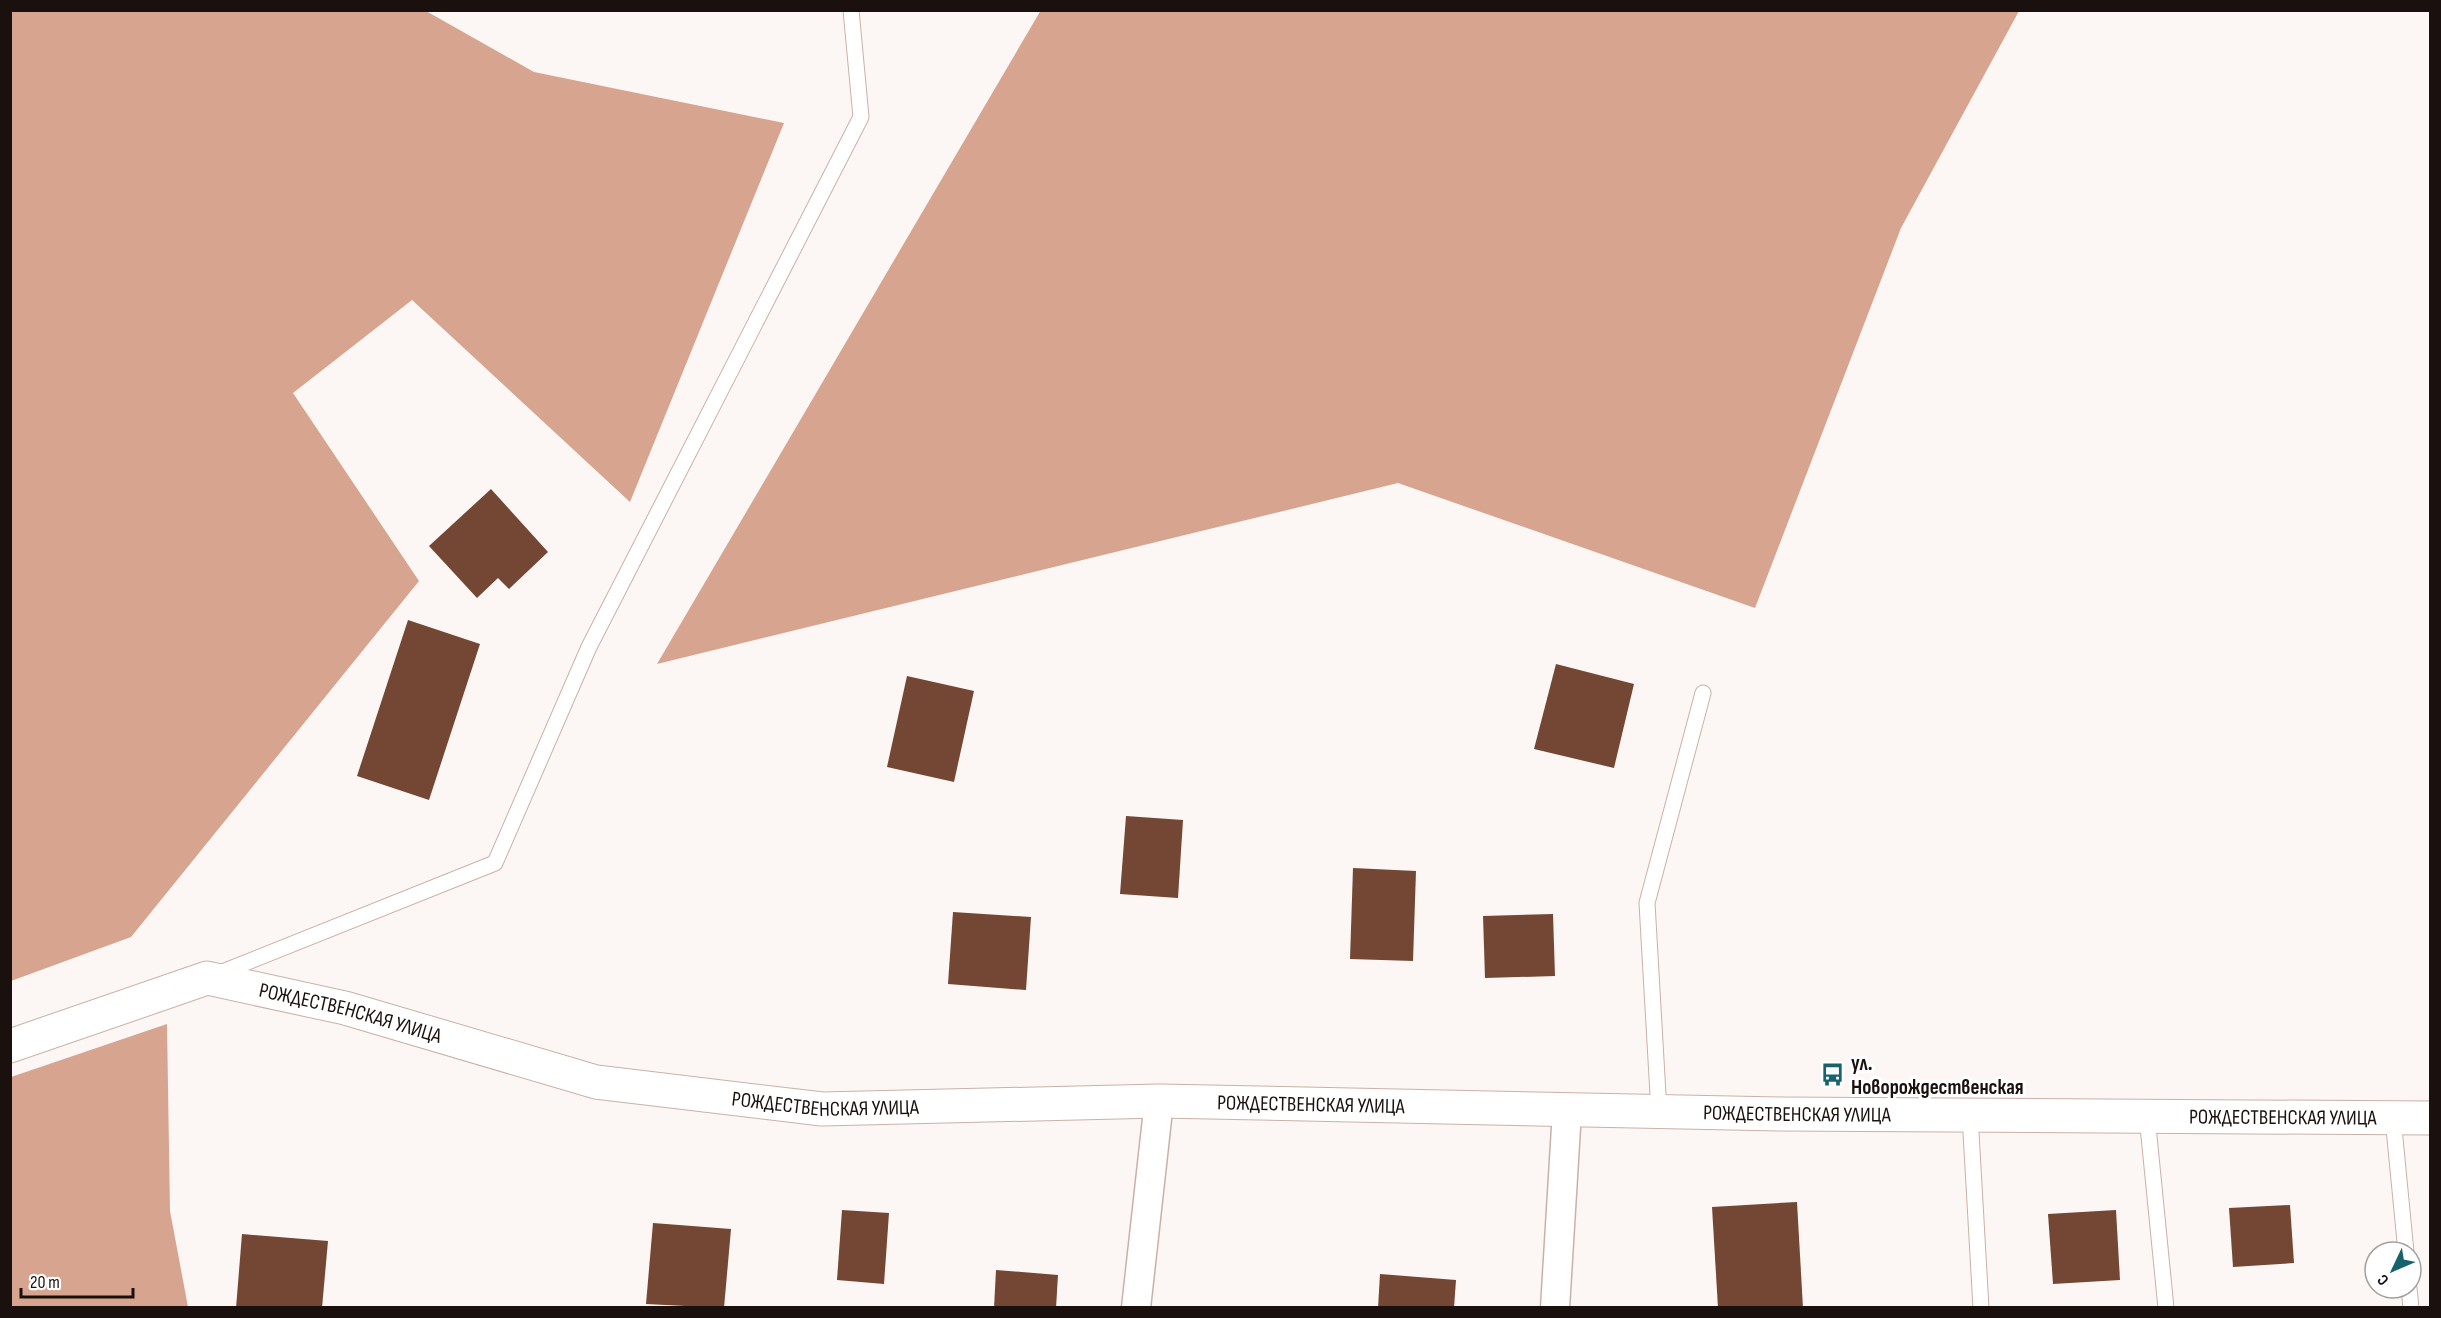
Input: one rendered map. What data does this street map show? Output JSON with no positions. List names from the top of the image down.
{
  "streets": {
    "street": ["РОЖДЕСТВЕНСКАЯ УЛИЦА"]
  },
  "places": {
    "bus stop": ["ул. Новорождественская"]
  },
  "scale_bar": "20 m",
  "north": "bottom left"
}
